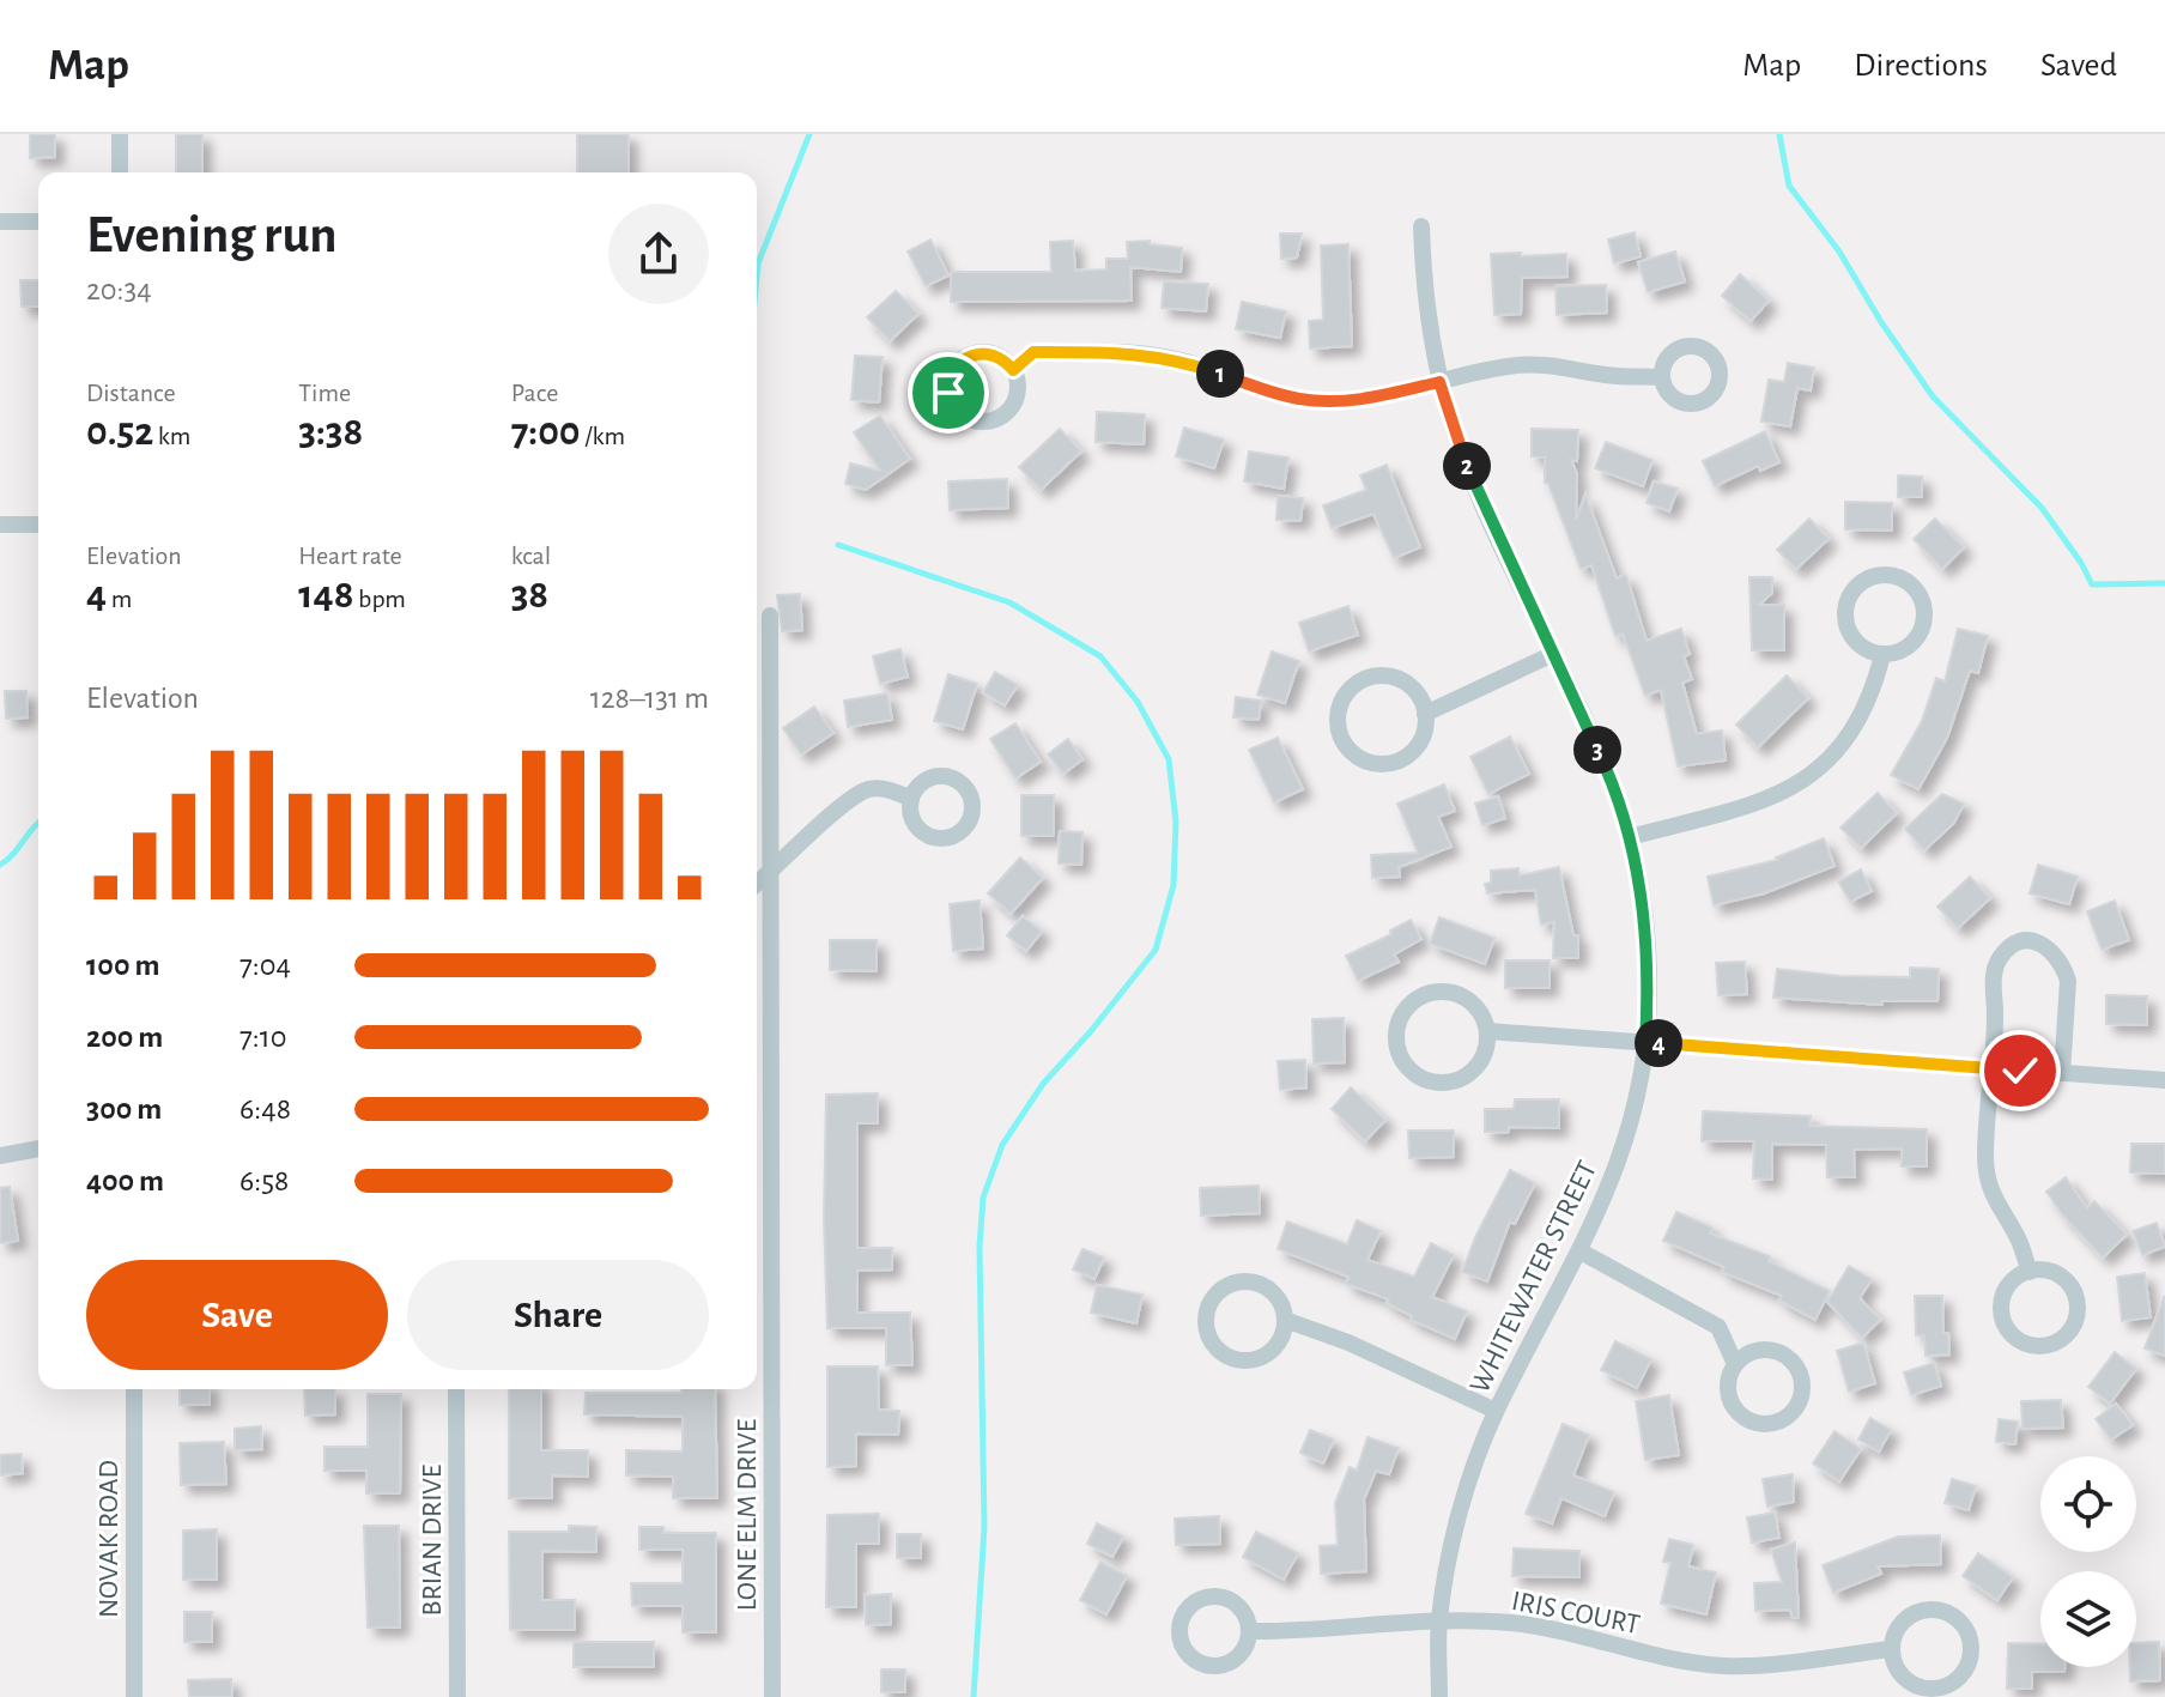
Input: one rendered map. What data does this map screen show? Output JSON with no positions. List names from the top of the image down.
{
  "streets": {
    "street": [
      "WHITEWATER STREET",
      "LONE ELM DRIVE",
      "NOVAK ROAD",
      "BRIAN DRIVE",
      "IRIS COURT"
    ]
  },
  "crossings": [
    ["WHITEWATER STREET", "IRIS COURT"]
  ],
  "page": {
    "header": "Map",
    "nav": ["Map", "Directions", "Saved"],
    "heading": ["Evening run", "20:34"],
    "stats": [
      ["Distance", "0.52 km"],
      ["Time", "3:38"],
      ["Pace", "7:00 /km"],
      ["Elevation", "4 m"],
      ["Heart rate", "148 bpm"],
      ["kcal", "38"]
    ],
    "pins": [
      "1",
      "2",
      "3",
      "4"
    ],
    "chart": ["Elevation", "128–131 m"],
    "list": [
      {
        "name": "100 m",
        "note": "7:04"
      },
      {
        "name": "200 m",
        "note": "7:10"
      },
      {
        "name": "300 m",
        "note": "6:48"
      },
      {
        "name": "400 m",
        "note": "6:58"
      }
    ],
    "buttons": ["Save", "Share"]
  }
}
